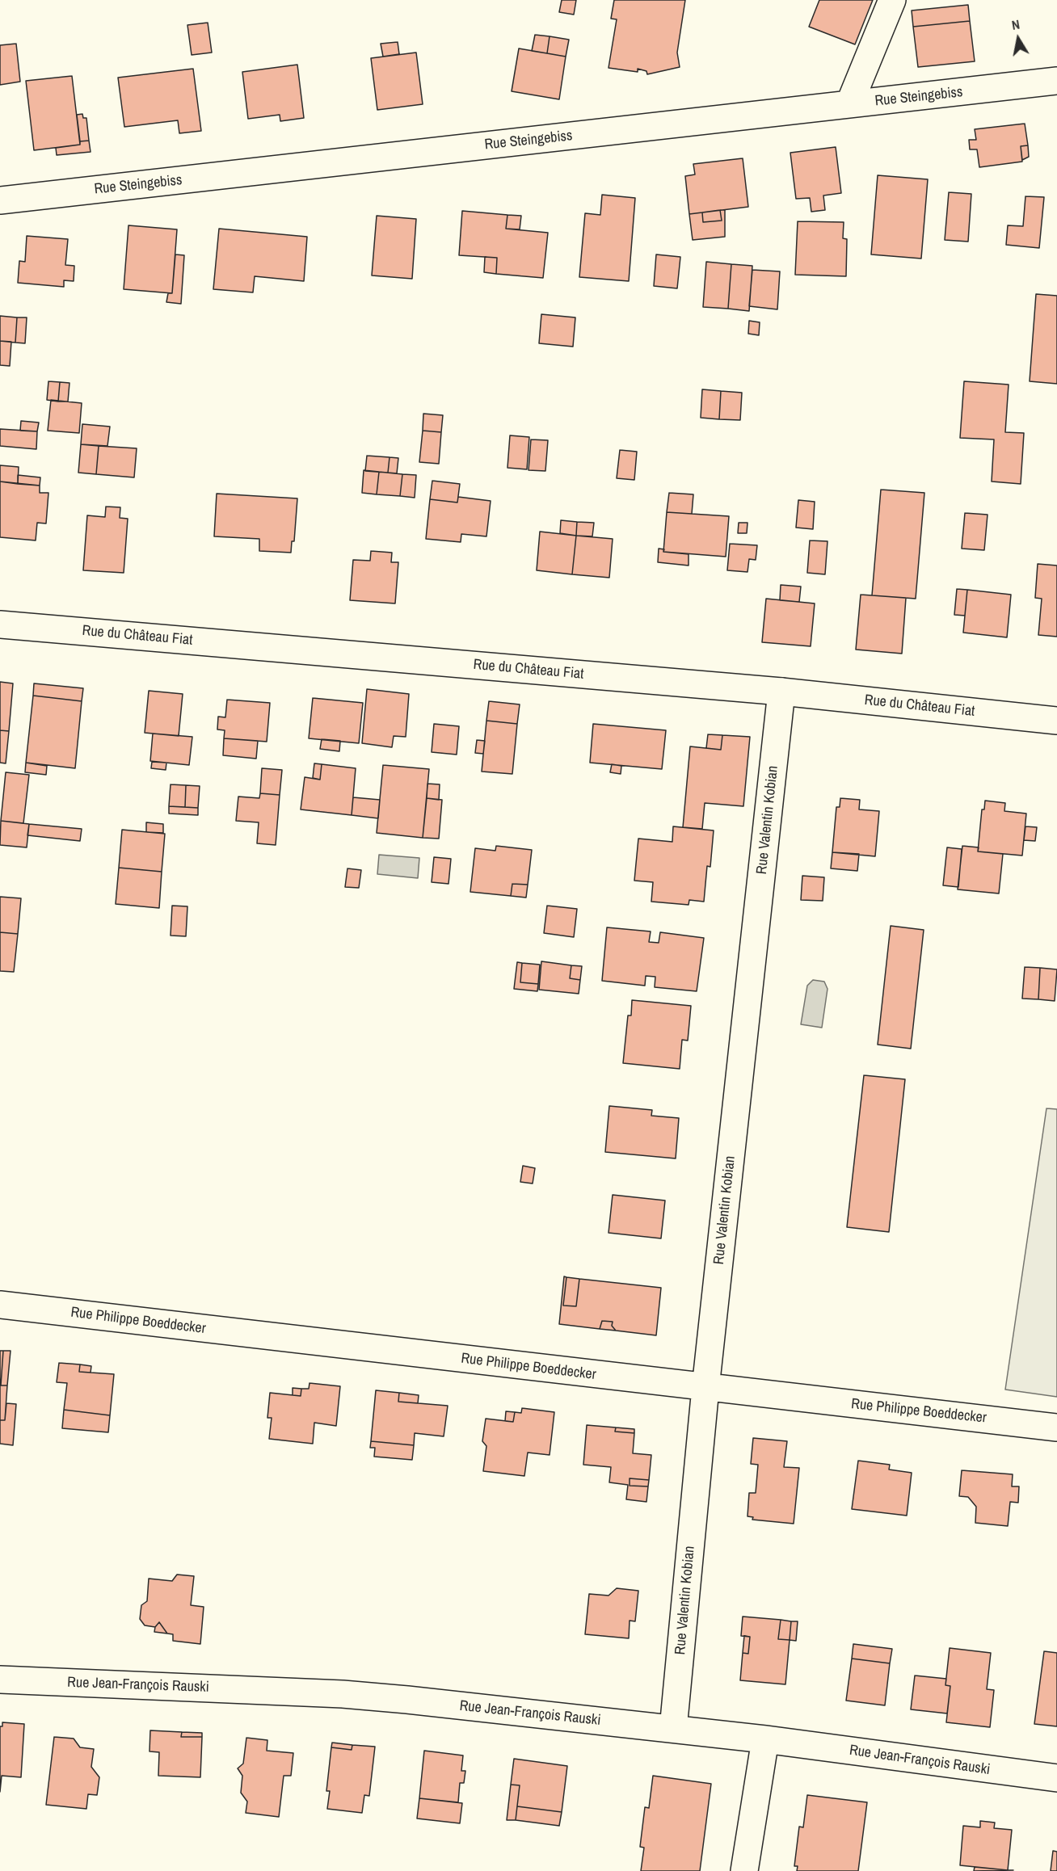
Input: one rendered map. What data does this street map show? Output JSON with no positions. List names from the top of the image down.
{
  "streets": {
    "street": [
      "Rue Steingebiss",
      "Rue du Château Fiat",
      "Rue Valentin Kobian",
      "Rue Philippe Boeddecker",
      "Rue Jean-François Rauski"
    ]
  },
  "crossings": [
    ["Rue du Château Fiat", "Rue Valentin Kobian"],
    ["Rue Valentin Kobian", "Rue Philippe Boeddecker"],
    ["Rue Valentin Kobian", "Rue Jean-François Rauski"]
  ],
  "north": "top"
}
